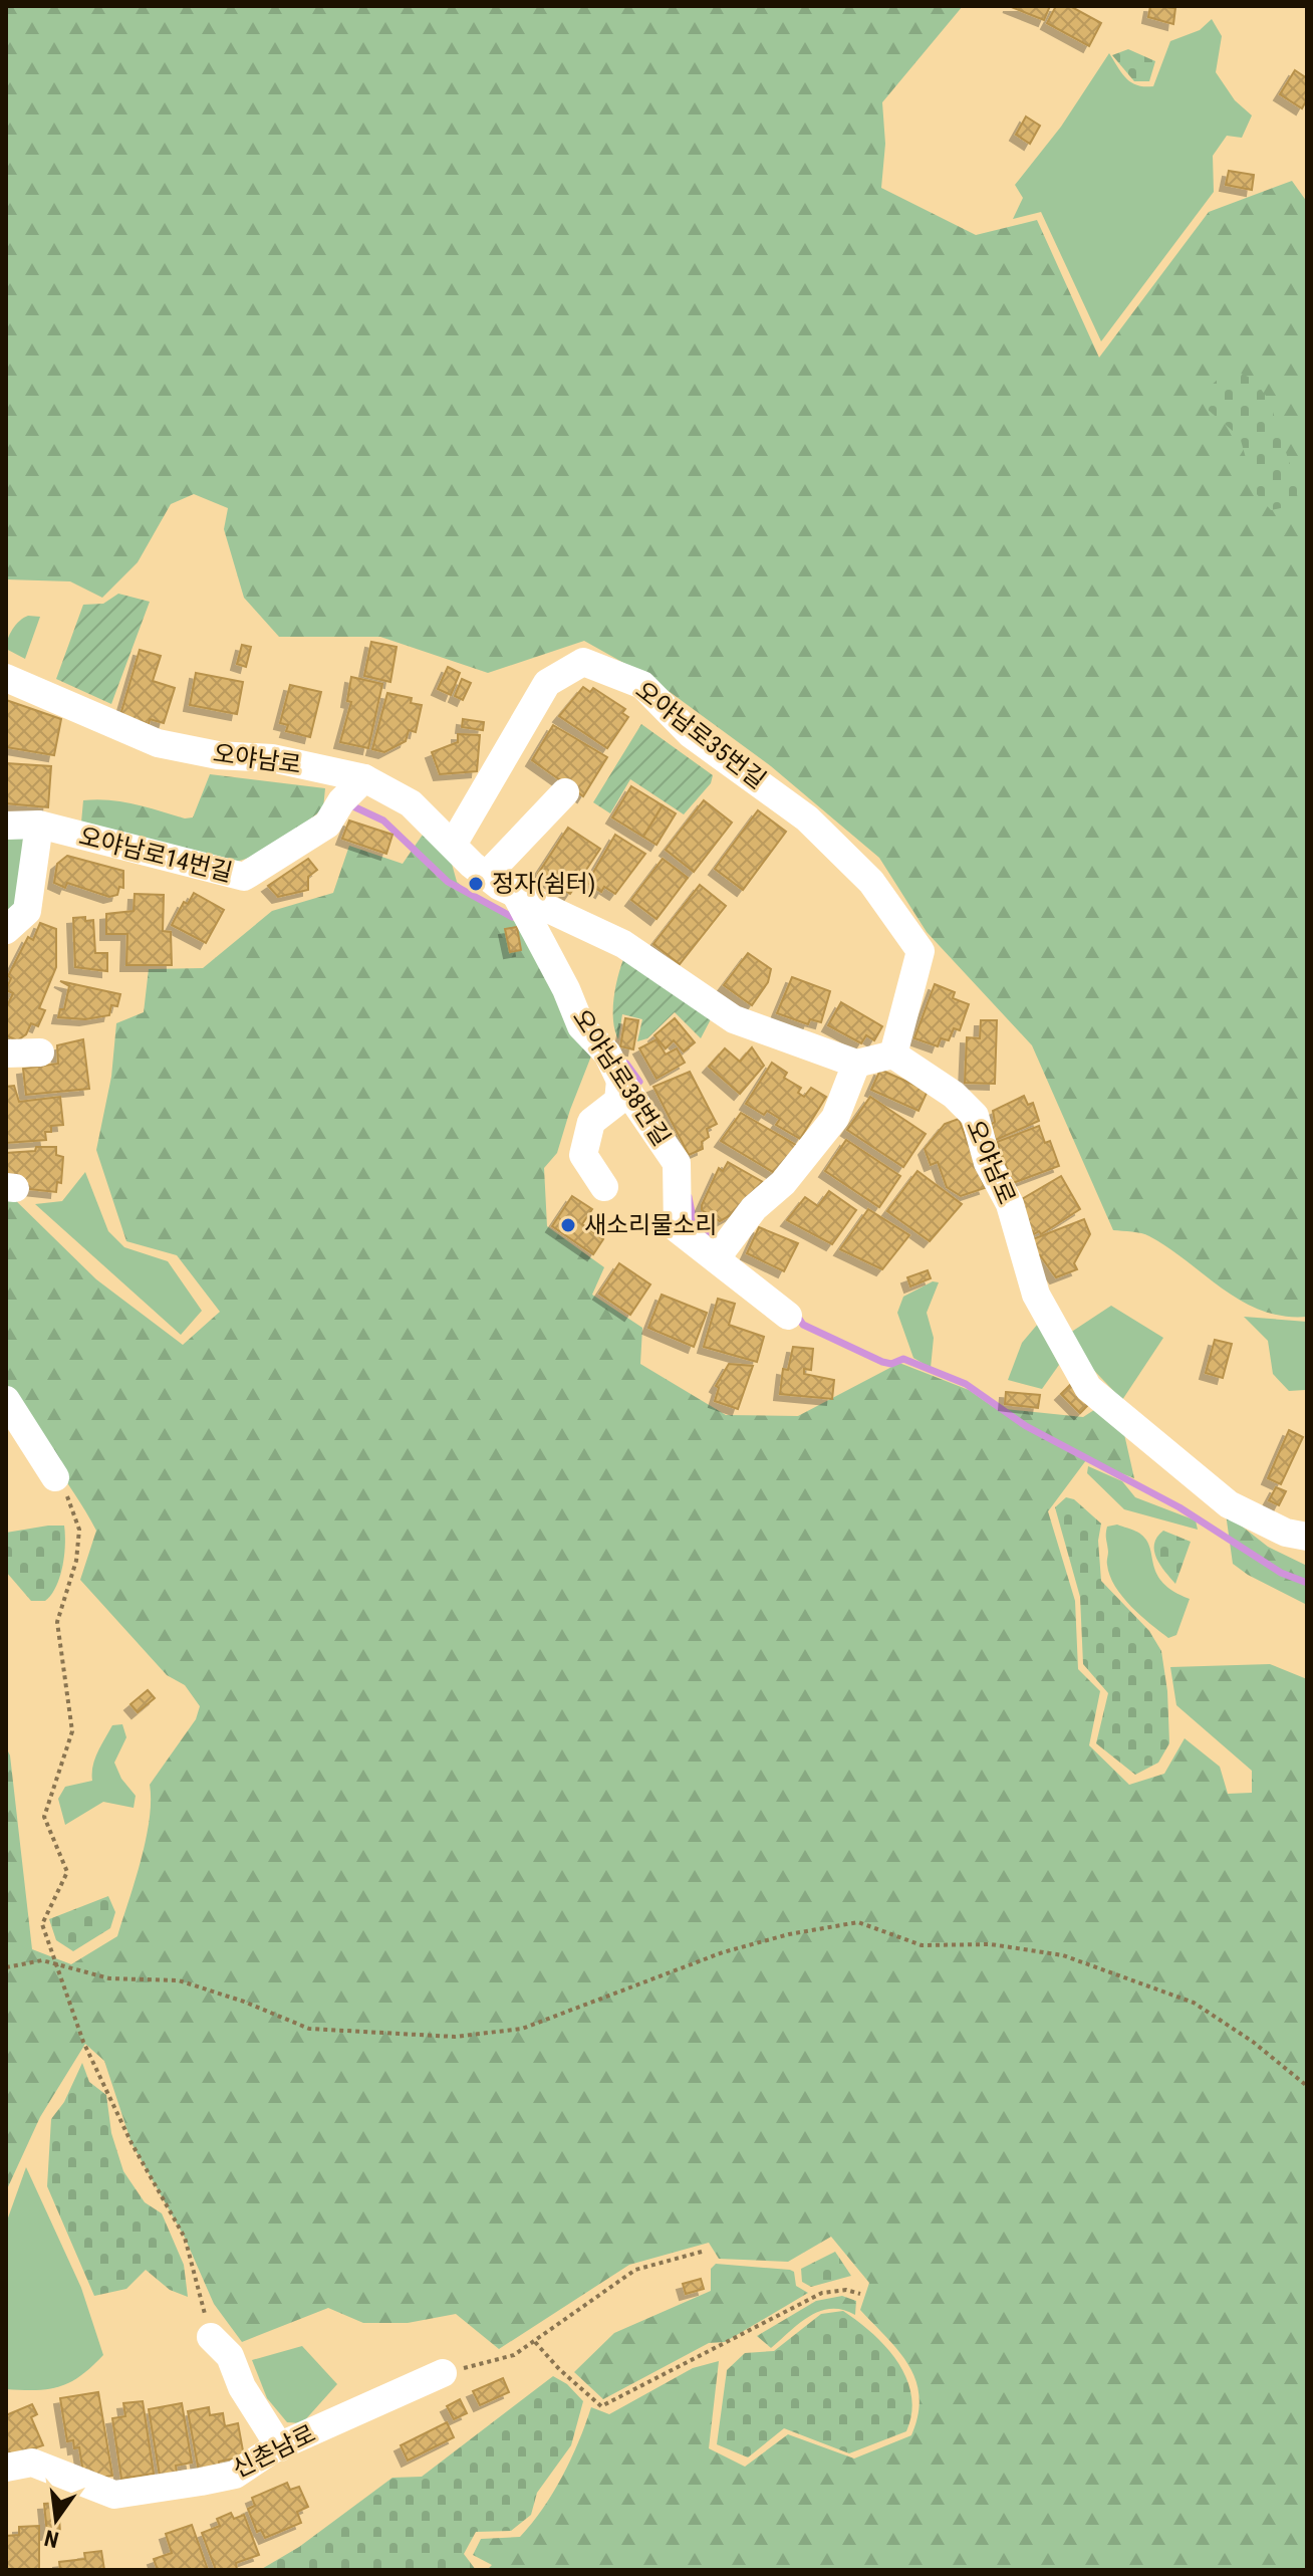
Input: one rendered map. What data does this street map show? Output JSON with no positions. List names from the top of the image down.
{
  "streets": {
    "street": [
      "오야남로35번길",
      "오야남로",
      "오야남로14번길",
      "오야남로38번길",
      "신촌남로"
    ]
  },
  "crossings": [
    ["오야남로35번길", "오야남로"],
    ["오야남로", "오야남로14번길"],
    ["오야남로", "오야남로38번길"]
  ],
  "places": ["정자(쉼터)", "새소리물소리"],
  "north": "bottom"
}
